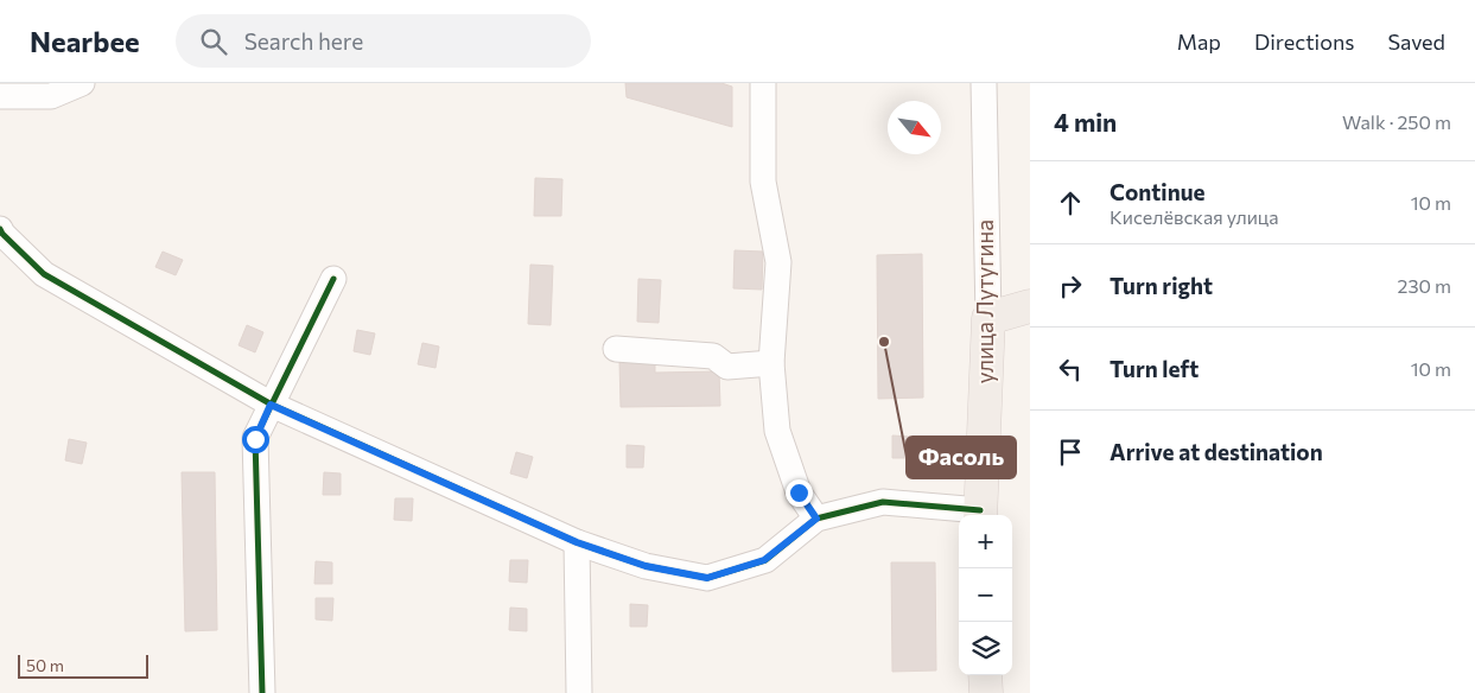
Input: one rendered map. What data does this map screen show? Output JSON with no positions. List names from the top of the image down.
{
  "streets": {
    "main road": ["улица Лутугина"]
  },
  "places": ["Фасоль"],
  "scale_bar": "50 m",
  "north": "bottom right",
  "page": {
    "header": "Nearbee",
    "search": "Search here",
    "nav": ["Map", "Directions", "Saved"],
    "heading": ["4 min", "Walk · 250 m"],
    "list": [
      ["Continue", "Киселёвская улица", "10 m"],
      ["Turn right", "230 m"],
      ["Turn left", "10 m"],
      "Arrive at destination"
    ],
    "map_buttons": ["+", "−"],
    "scale": "50 m"
  }
}
